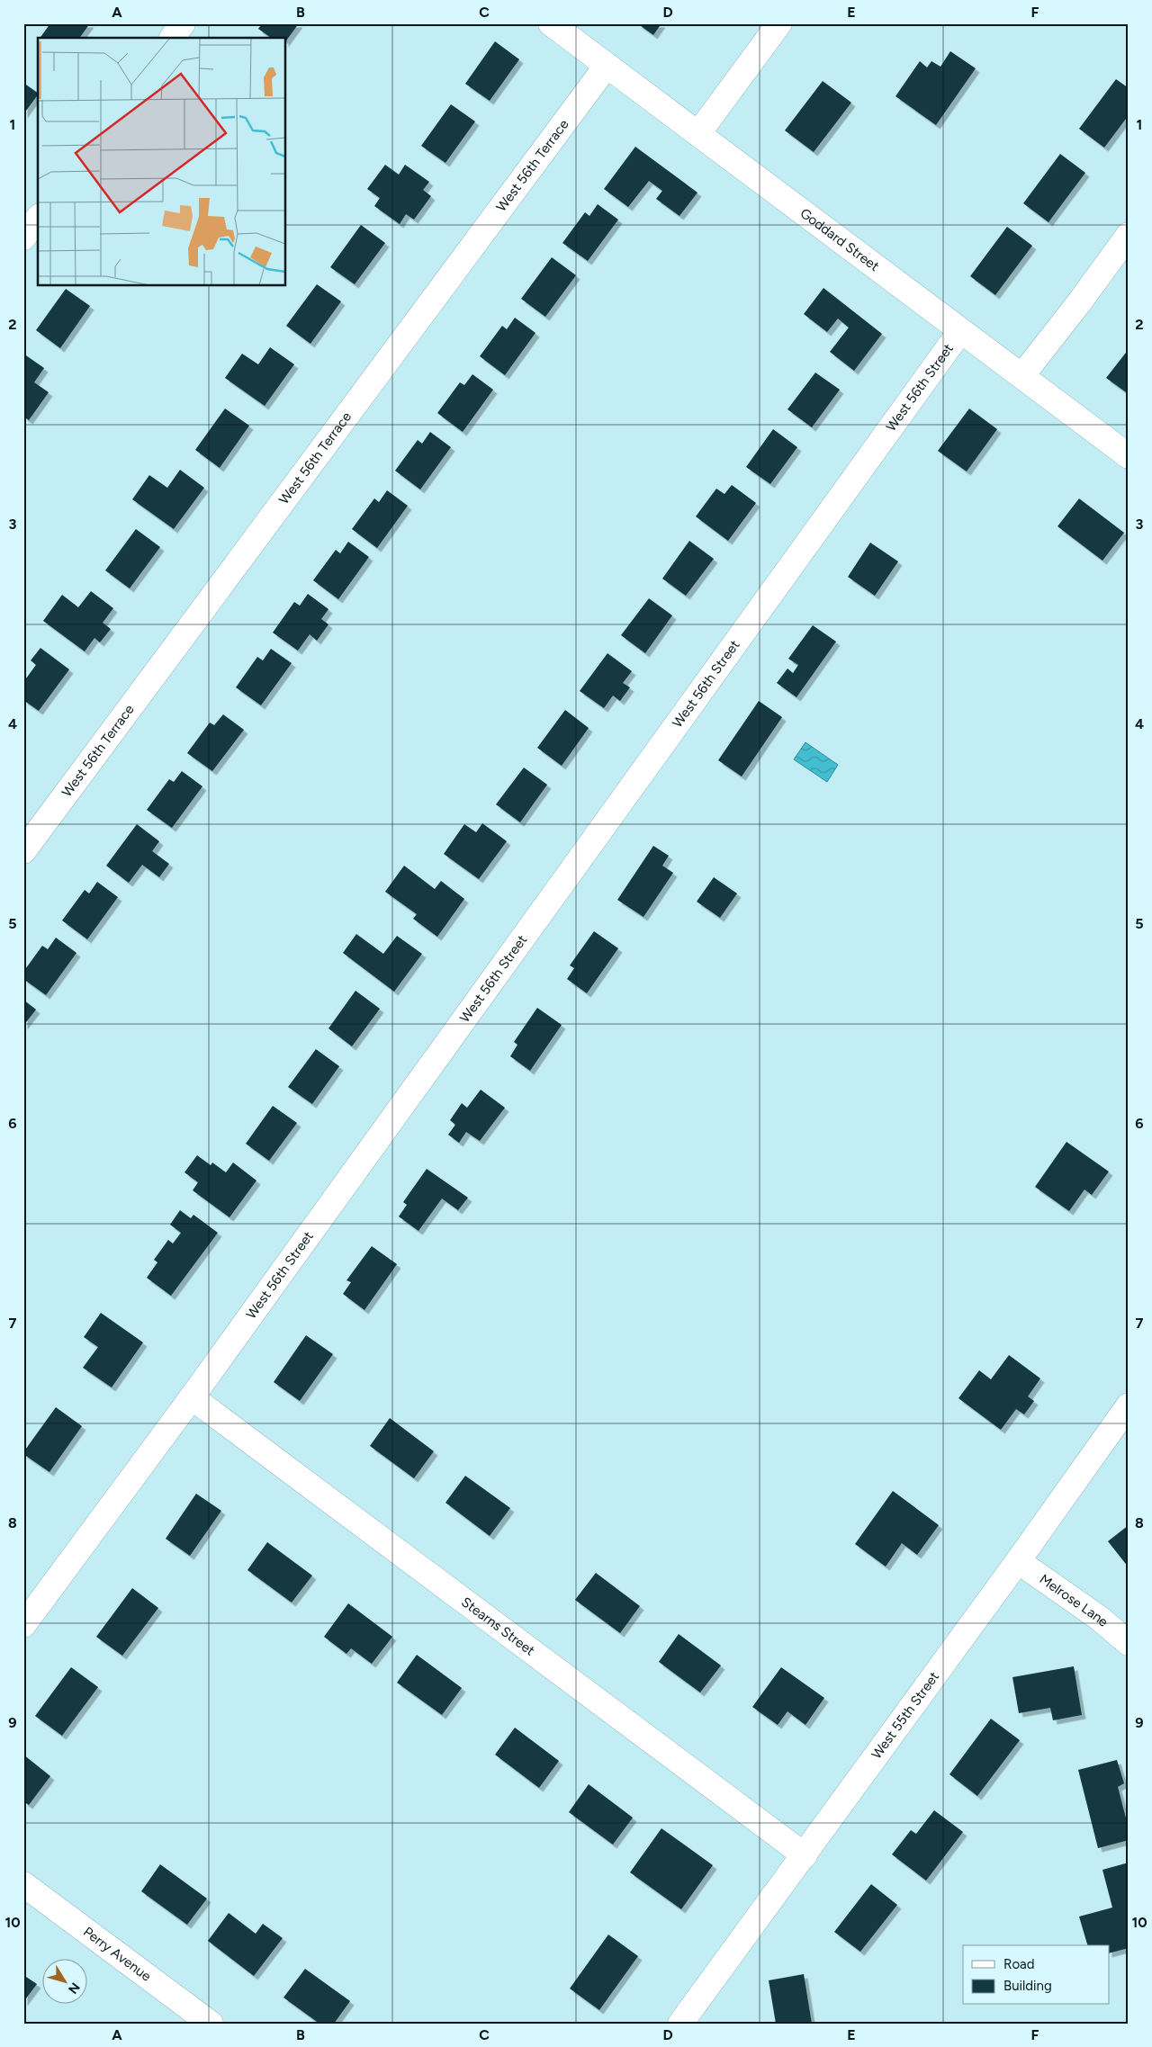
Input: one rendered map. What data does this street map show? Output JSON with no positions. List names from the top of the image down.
{
  "streets": {
    "street": [
      "West 56th Terrace",
      "Goddard Street",
      "West 56th Street",
      "Melrose Lane",
      "Stearns Street",
      "West 55th Street",
      "Perry Avenue"
    ]
  },
  "crossings": [
    ["West 56th Terrace", "Goddard Street"],
    ["Goddard Street", "West 56th Street"],
    ["West 56th Street", "Stearns Street"],
    ["Melrose Lane", "West 55th Street"],
    ["Stearns Street", "West 55th Street"]
  ],
  "legend": ["Road", "Building"],
  "north": "bottom right",
  "grid": {
    "columns": [
      "A",
      "B",
      "C",
      "D",
      "E",
      "F"
    ],
    "rows": [
      "1",
      "2",
      "3",
      "4",
      "5",
      "6",
      "7",
      "8",
      "9",
      "10"
    ]
  }
}
